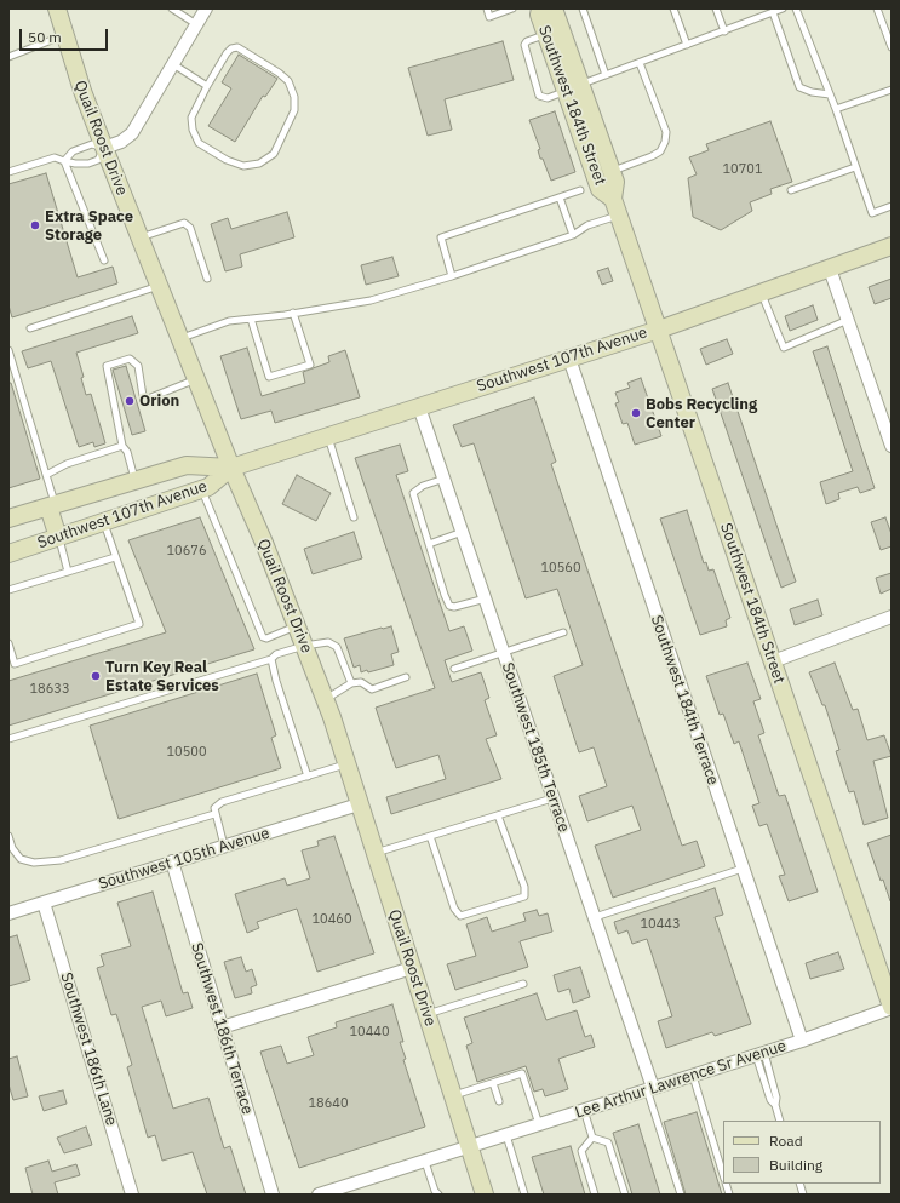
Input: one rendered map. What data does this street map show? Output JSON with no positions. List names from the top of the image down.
{
  "streets": {
    "main road": ["Southwest 184th Street", "Quail Roost Drive", "Southwest 107th Avenue"],
    "street": [
      "Southwest 184th Terrace",
      "Southwest 185th Terrace",
      "Southwest 105th Avenue",
      "Southwest 186th Terrace",
      "Southwest 186th Lane",
      "Lee Arthur Lawrence Sr Avenue"
    ]
  },
  "crossings": [
    ["Southwest 184th Street", "Southwest 107th Avenue"],
    ["Southwest 184th Street", "Lee Arthur Lawrence Sr Avenue"],
    ["Quail Roost Drive", "Southwest 107th Avenue"],
    ["Quail Roost Drive", "Southwest 105th Avenue"],
    ["Quail Roost Drive", "Lee Arthur Lawrence Sr Avenue"],
    ["Southwest 107th Avenue", "Southwest 184th Terrace"],
    ["Southwest 107th Avenue", "Southwest 185th Terrace"],
    ["Southwest 184th Terrace", "Lee Arthur Lawrence Sr Avenue"],
    ["Southwest 185th Terrace", "Lee Arthur Lawrence Sr Avenue"],
    ["Southwest 105th Avenue", "Southwest 186th Terrace"],
    ["Southwest 105th Avenue", "Southwest 186th Lane"]
  ],
  "places": [
    "Extra Space Storage",
    "Orion",
    "Bobs Recycling Center",
    "Turn Key Real Estate Services"
  ],
  "house_numbers": [
    "10701",
    "10676",
    "10560",
    "18633",
    "10500",
    "10460",
    "10443",
    "10440",
    "18640"
  ],
  "legend": ["Road", "Building"],
  "scale_bar": "50 m"
}
